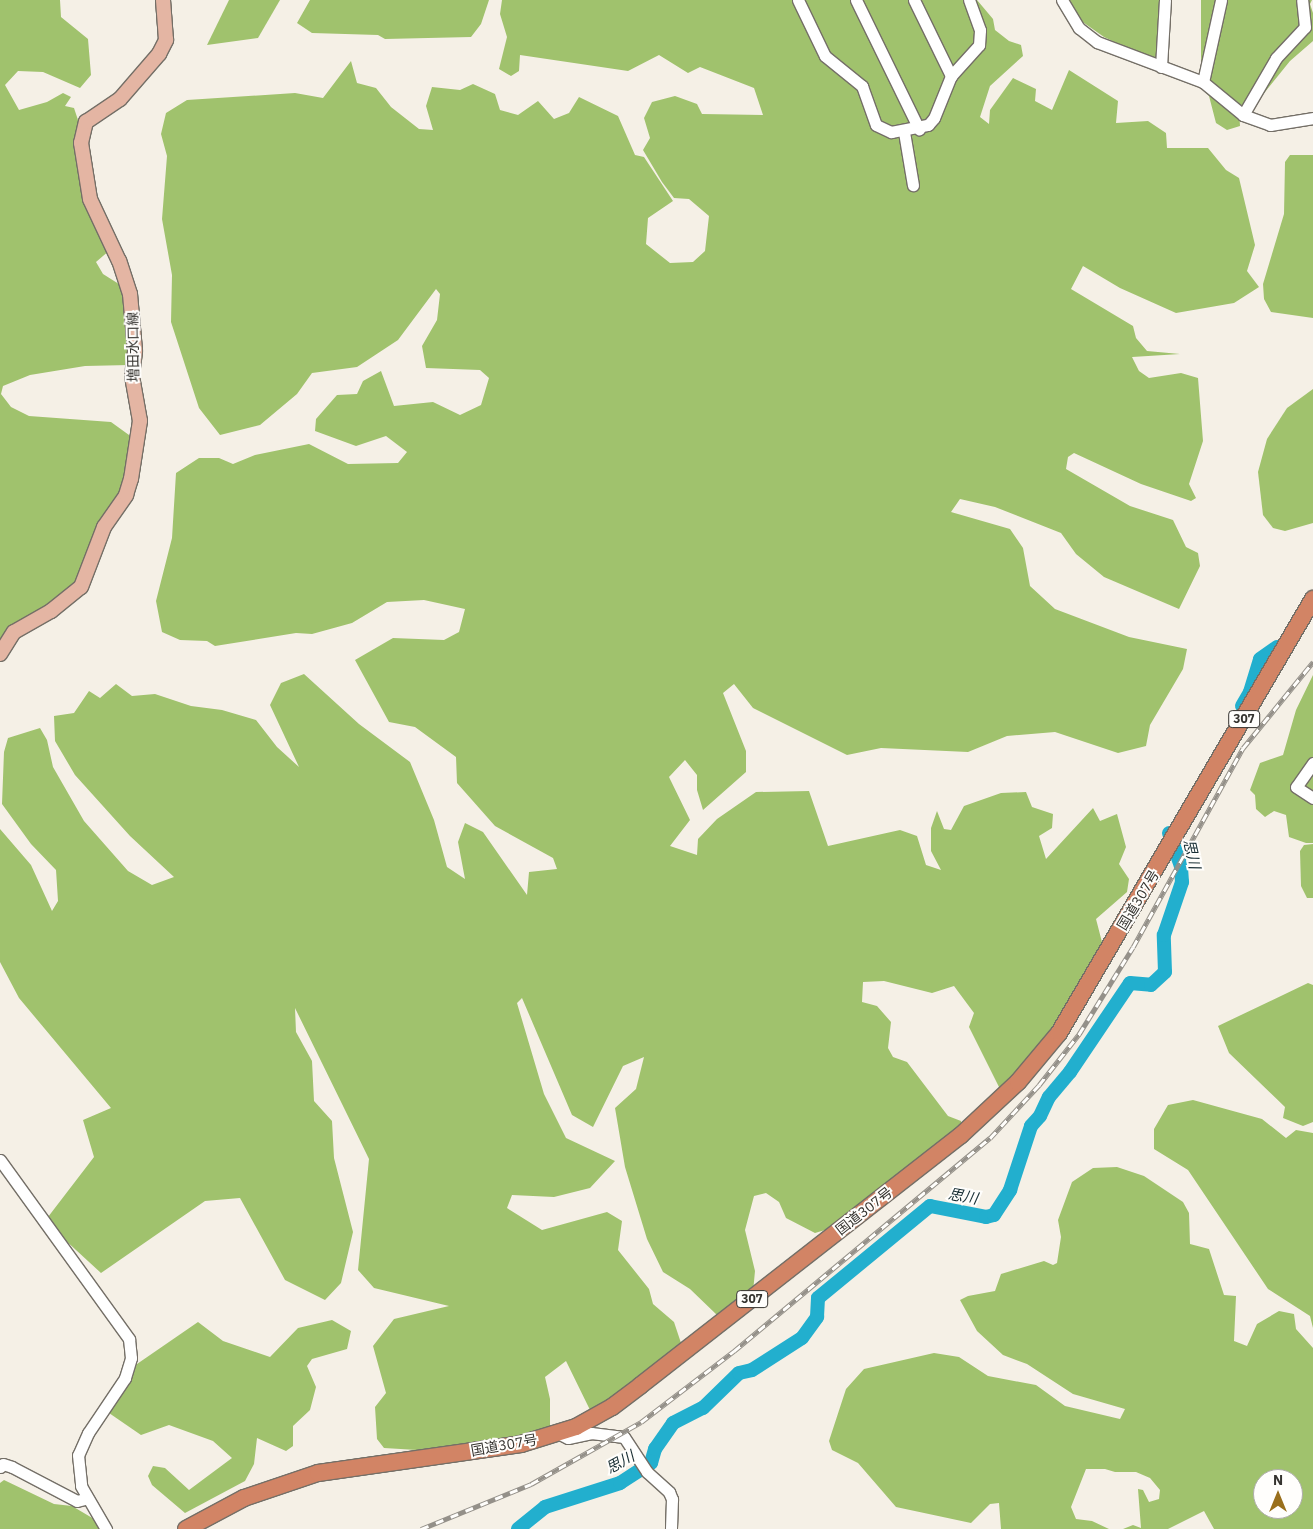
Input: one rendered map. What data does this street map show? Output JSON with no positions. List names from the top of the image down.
{
  "streets": {
    "highway": ["307", "国道307号"],
    "main road": ["増田水口線"]
  },
  "water": ["思川"],
  "north": "top"
}
